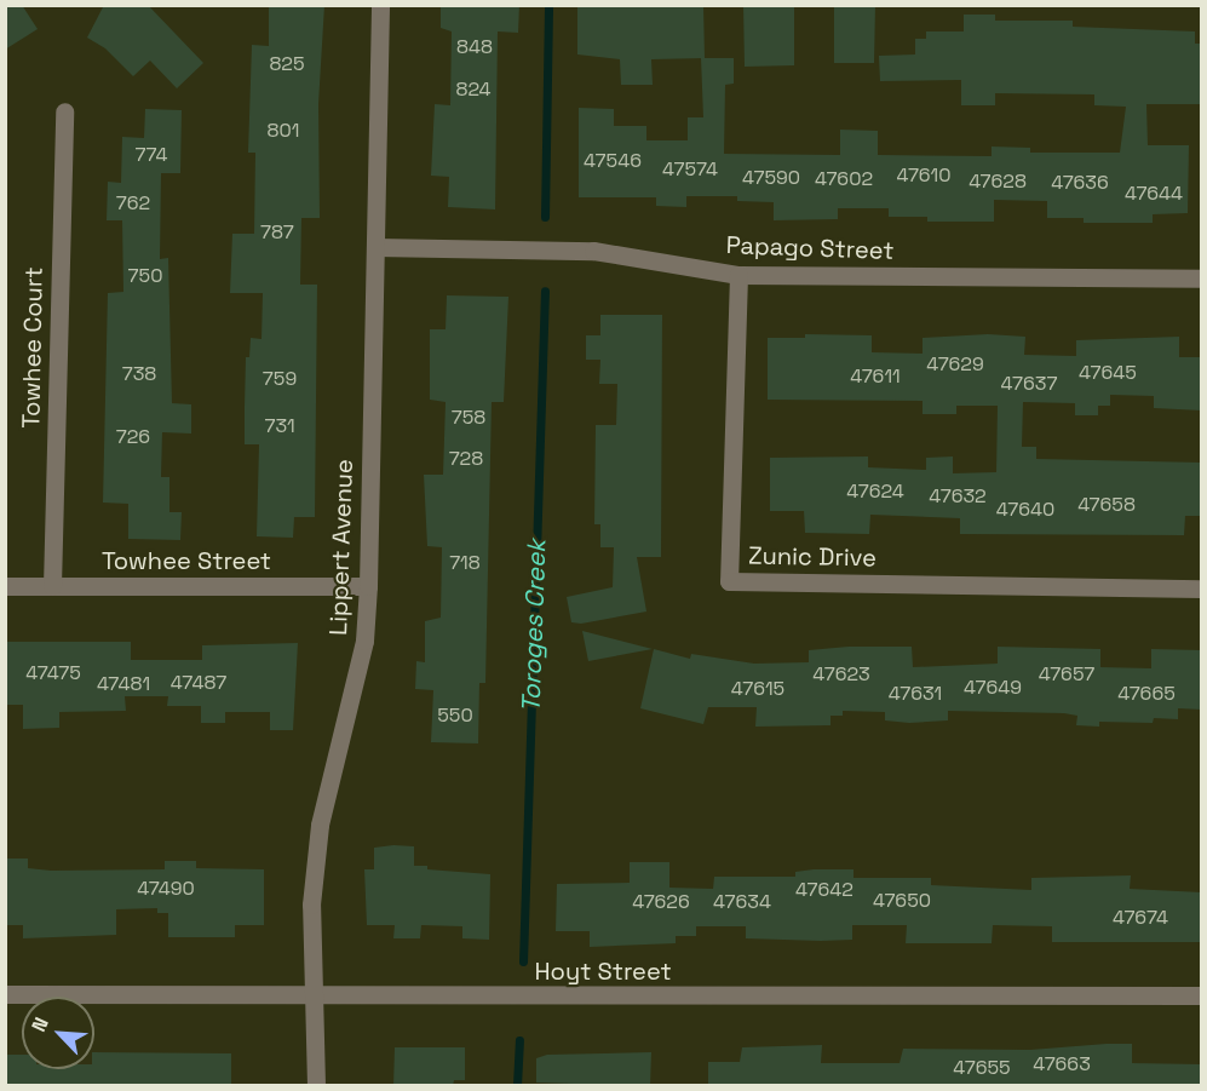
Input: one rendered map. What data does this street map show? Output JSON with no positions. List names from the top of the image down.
{
  "streets": {
    "street": [
      "Papago Street",
      "Towhee Court",
      "Lippert Avenue",
      "Zunic Drive",
      "Towhee Street",
      "Hoyt Street"
    ]
  },
  "crossings": [
    ["Papago Street", "Lippert Avenue"],
    ["Papago Street", "Zunic Drive"],
    ["Towhee Court", "Towhee Street"],
    ["Lippert Avenue", "Towhee Street"],
    ["Lippert Avenue", "Hoyt Street"]
  ],
  "water": ["Toroges Creek"],
  "house_numbers": [
    "848",
    "825",
    "824",
    "801",
    "774",
    "47546",
    "47574",
    "47610",
    "47590",
    "47602",
    "47628",
    "47636",
    "47644",
    "762",
    "787",
    "750",
    "47629",
    "47645",
    "738",
    "47611",
    "759",
    "47637",
    "758",
    "731",
    "726",
    "728",
    "47624",
    "47632",
    "47658",
    "47640",
    "718",
    "47475",
    "47623",
    "47657",
    "47487",
    "47481",
    "47649",
    "47615",
    "47631",
    "47665",
    "550",
    "47490",
    "47642",
    "47650",
    "47626",
    "47634",
    "47674",
    "47663",
    "47655"
  ],
  "north": "top left"
}
